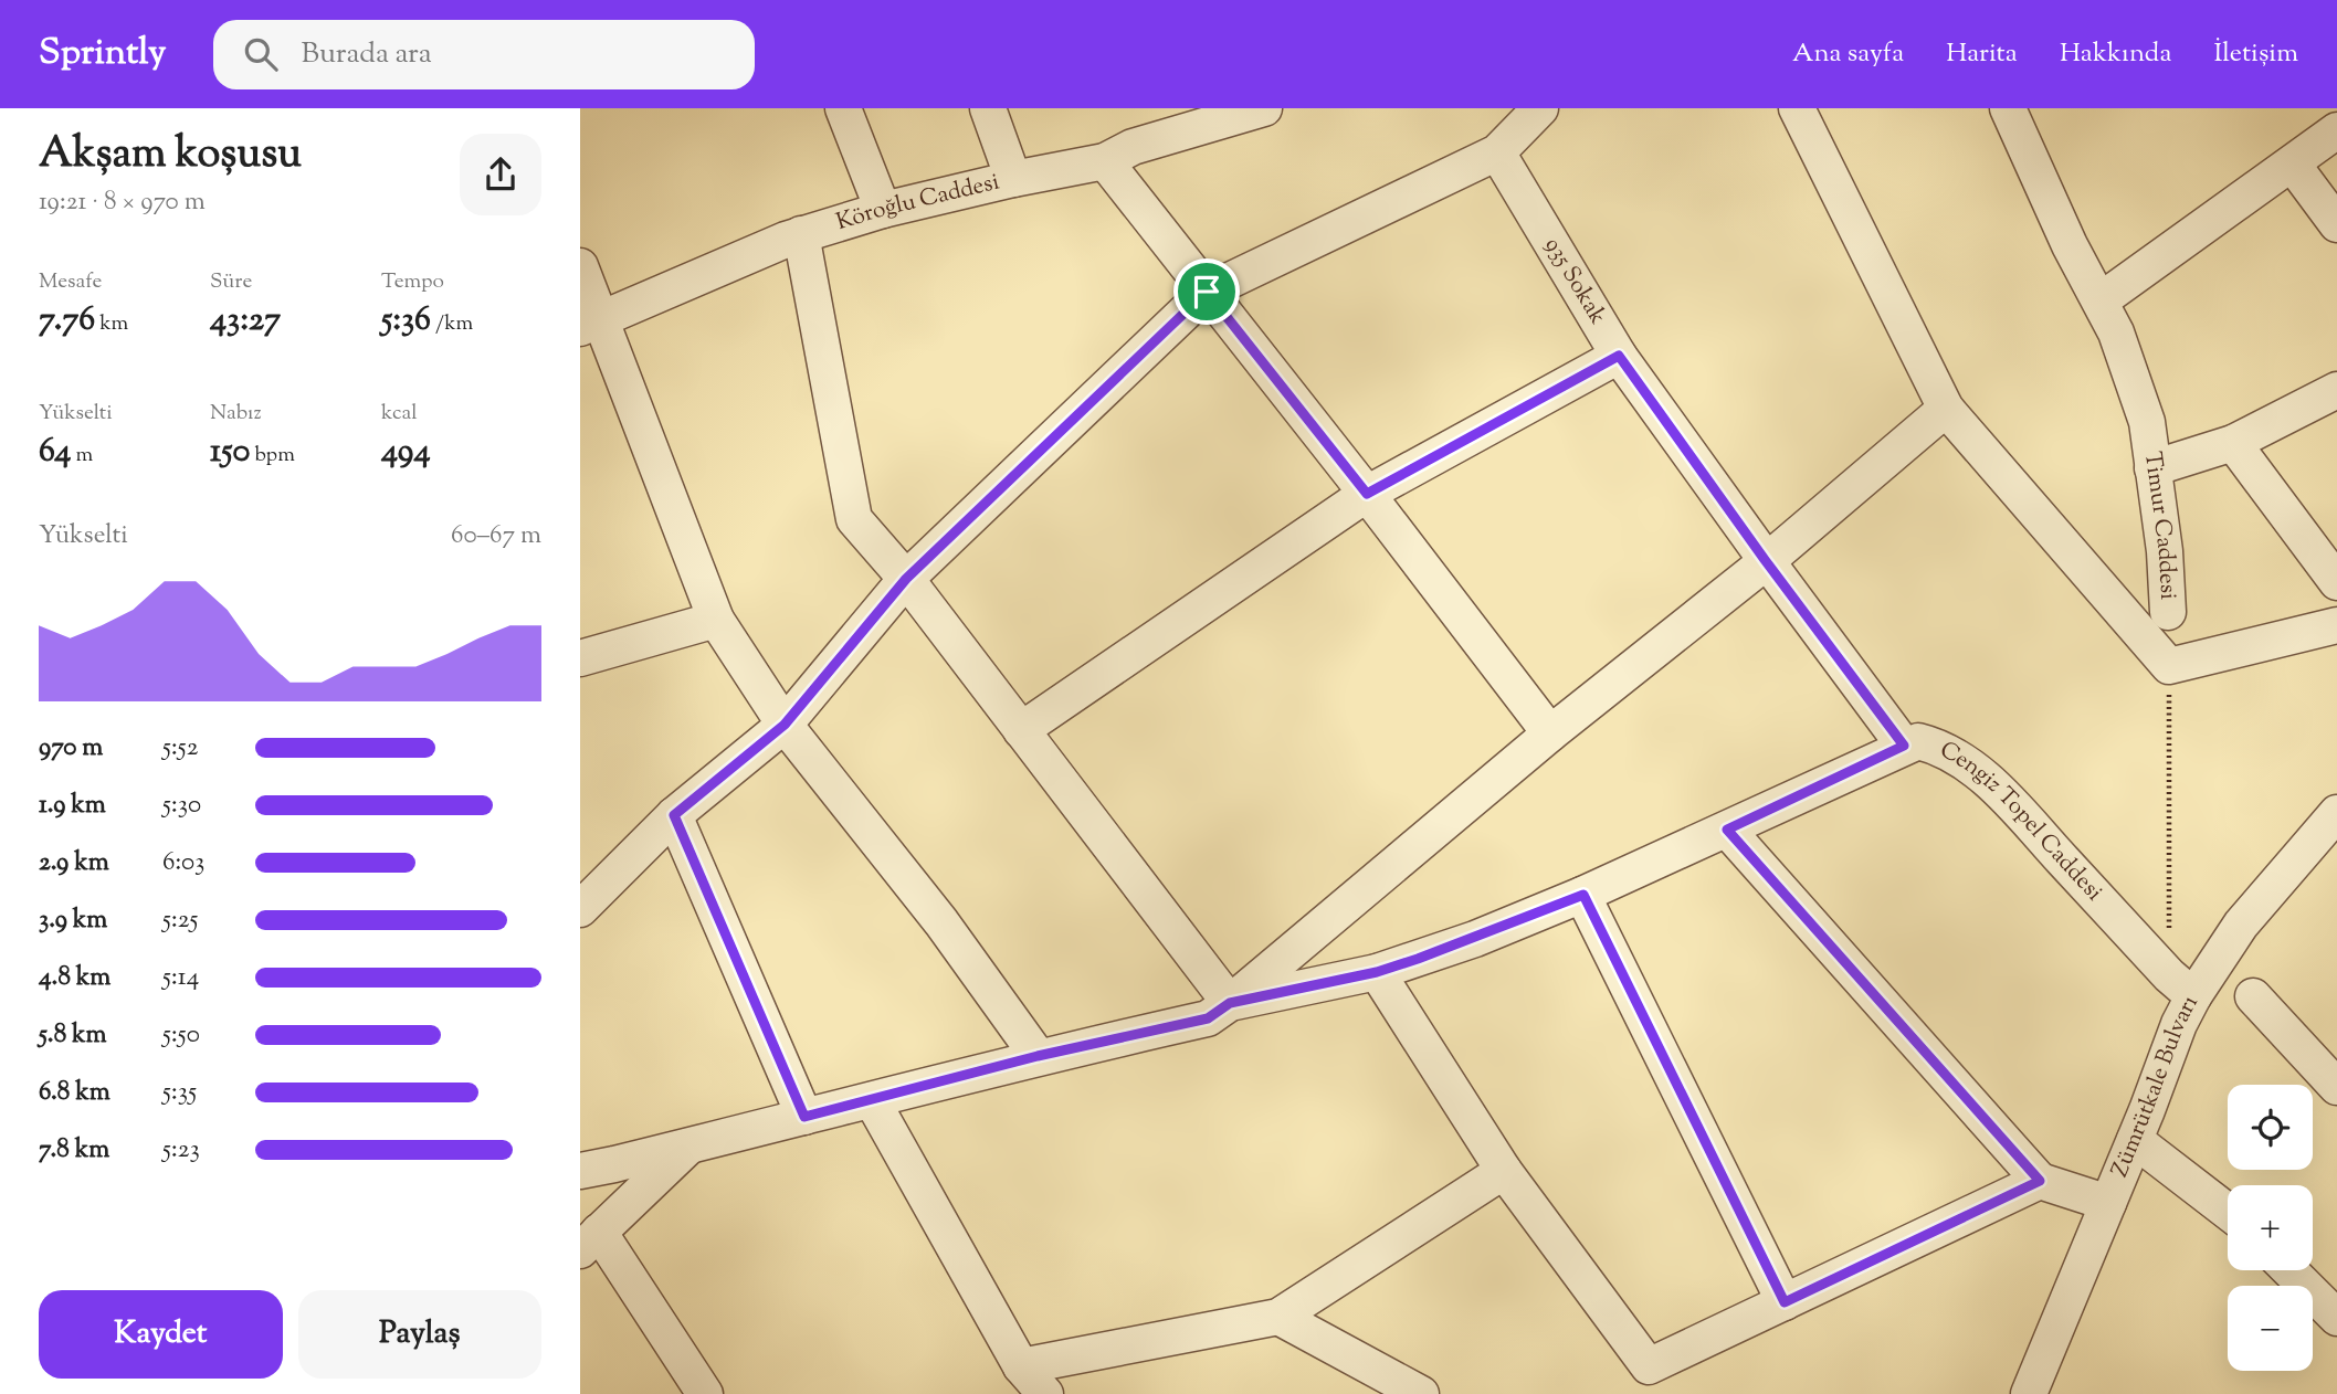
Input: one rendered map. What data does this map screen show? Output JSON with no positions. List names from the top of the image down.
{
  "streets": {
    "street": [
      "Köroğlu Caddesi",
      "935 Sokak",
      "Timur Caddesi",
      "Cengiz Topel Caddesi",
      "Zümrütkale Bulvarı"
    ]
  },
  "crossings": [
    ["935 Sokak", "Cengiz Topel Caddesi"],
    ["Cengiz Topel Caddesi", "Zümrütkale Bulvarı"]
  ],
  "page": {
    "header": "Sprintly",
    "search": "Burada ara",
    "nav": [
      "Ana sayfa",
      "Harita",
      "Hakkında",
      "İletişim"
    ],
    "heading": ["Akşam koşusu", "19:21 · 8 × 970 m"],
    "stats": [
      ["Mesafe", "7.76 km"],
      ["Süre", "43:27"],
      ["Tempo", "5:36 /km"],
      ["Yükselti", "64 m"],
      ["Nabız", "150 bpm"],
      ["kcal", "494"]
    ],
    "chart": ["Yükselti", "60–67 m"],
    "list": [
      {
        "name": "970 m",
        "note": "5:52"
      },
      {
        "name": "1.9 km",
        "note": "5:30"
      },
      {
        "name": "2.9 km",
        "note": "6:03"
      },
      {
        "name": "3.9 km",
        "note": "5:25"
      },
      {
        "name": "4.8 km",
        "note": "5:14"
      },
      {
        "name": "5.8 km",
        "note": "5:50"
      },
      {
        "name": "6.8 km",
        "note": "5:35"
      },
      {
        "name": "7.8 km",
        "note": "5:23"
      }
    ],
    "map_buttons": ["+", "−"],
    "buttons": ["Kaydet", "Paylaş"]
  }
}
